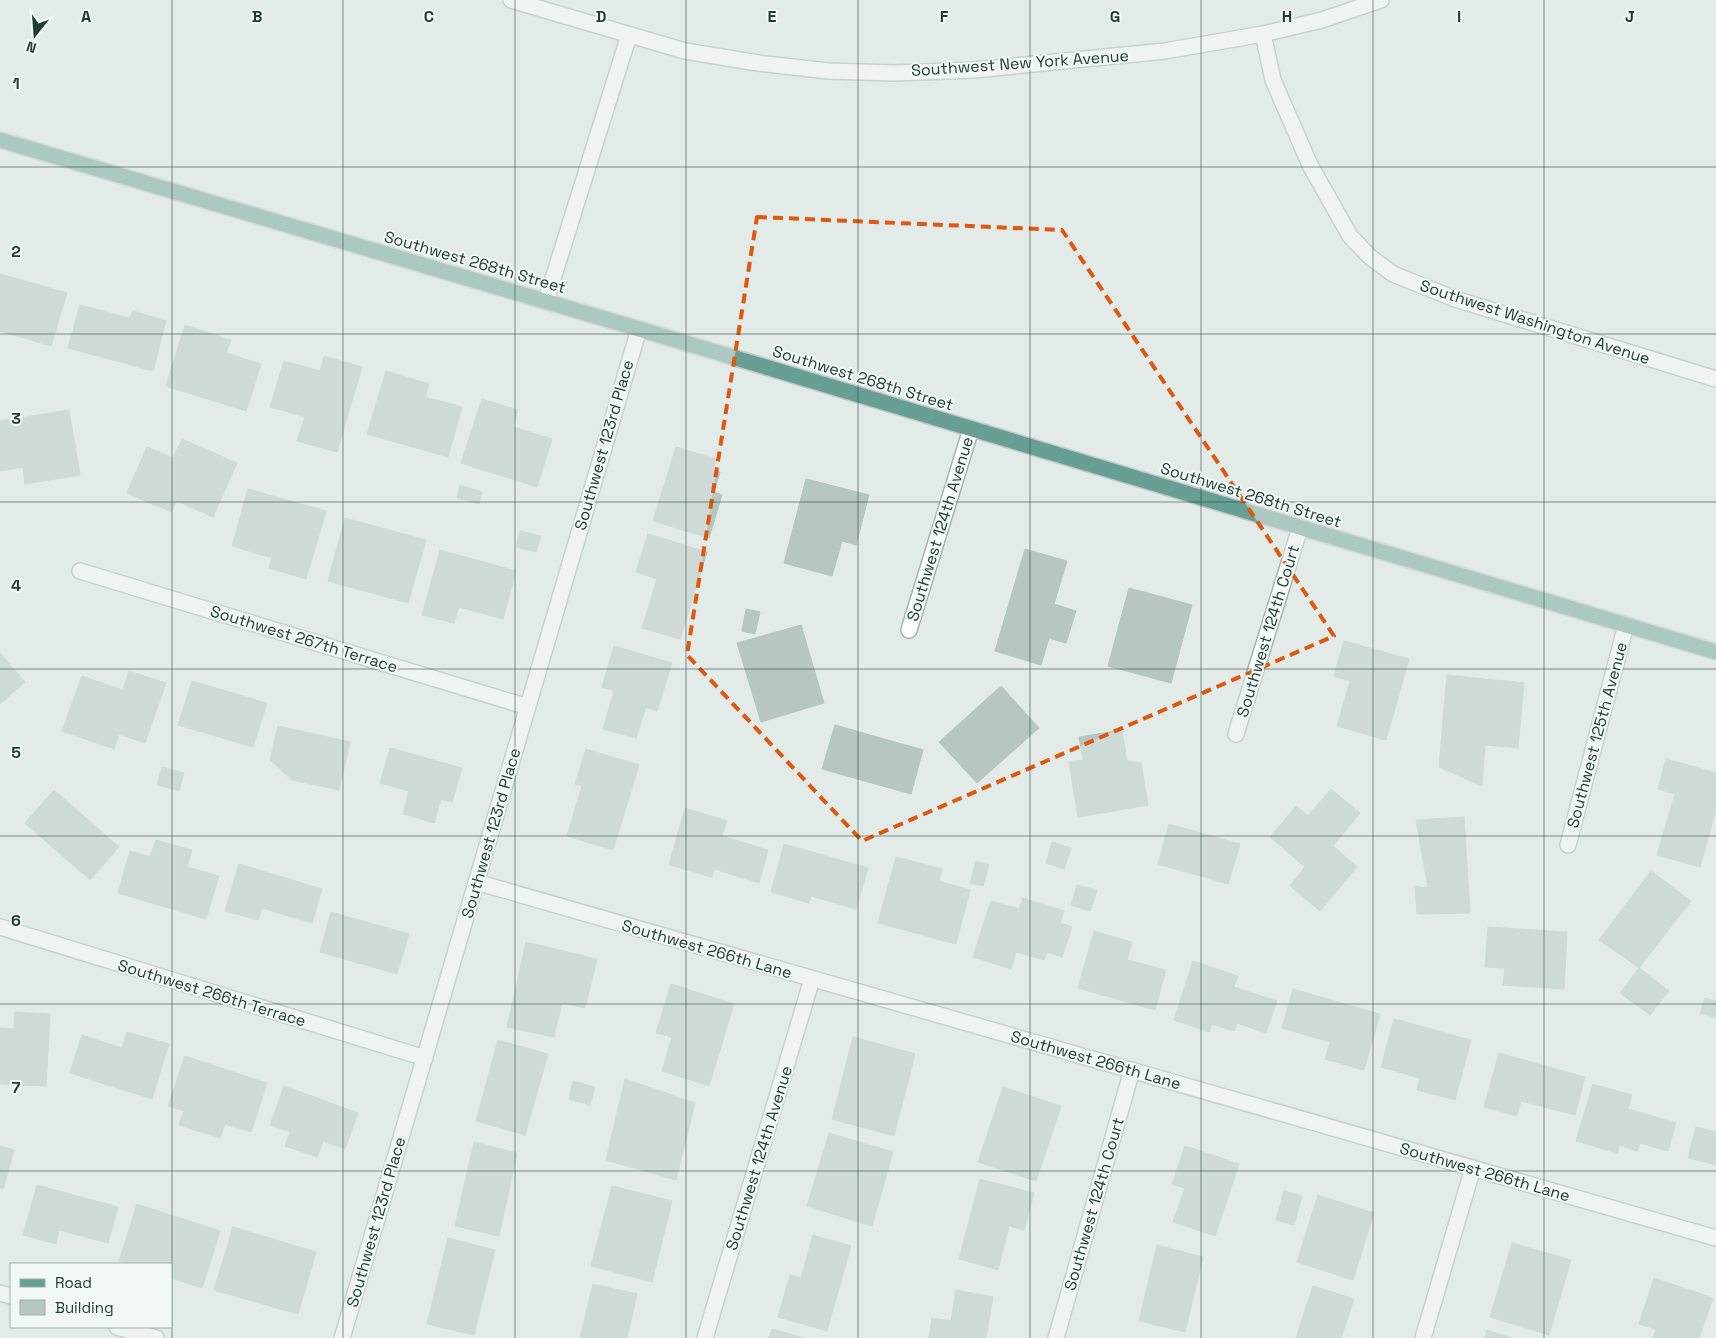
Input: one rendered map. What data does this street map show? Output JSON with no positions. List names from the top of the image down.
{
  "streets": {
    "main road": ["Southwest 268th Street"],
    "street": [
      "Southwest New York Avenue",
      "Southwest Washington Avenue",
      "Southwest 123rd Place",
      "Southwest 124th Avenue",
      "Southwest 124th Court",
      "Southwest 267th Terrace",
      "Southwest 125th Avenue",
      "Southwest 266th Lane",
      "Southwest 266th Terrace"
    ]
  },
  "crossings": [
    ["Southwest New York Avenue", "Southwest Washington Avenue"],
    ["Southwest 268th Street", "Southwest 123rd Place"],
    ["Southwest 268th Street", "Southwest 124th Avenue"],
    ["Southwest 268th Street", "Southwest 124th Court"],
    ["Southwest 268th Street", "Southwest 125th Avenue"],
    ["Southwest 123rd Place", "Southwest 267th Terrace"],
    ["Southwest 123rd Place", "Southwest 266th Lane"],
    ["Southwest 123rd Place", "Southwest 266th Terrace"],
    ["Southwest 124th Avenue", "Southwest 266th Lane"],
    ["Southwest 124th Court", "Southwest 266th Lane"]
  ],
  "legend": ["Road", "Building"],
  "north": "bottom",
  "grid": {
    "columns": [
      "A",
      "B",
      "C",
      "D",
      "E",
      "F",
      "G",
      "H",
      "I",
      "J"
    ],
    "rows": [
      "1",
      "2",
      "3",
      "4",
      "5",
      "6",
      "7"
    ]
  }
}
